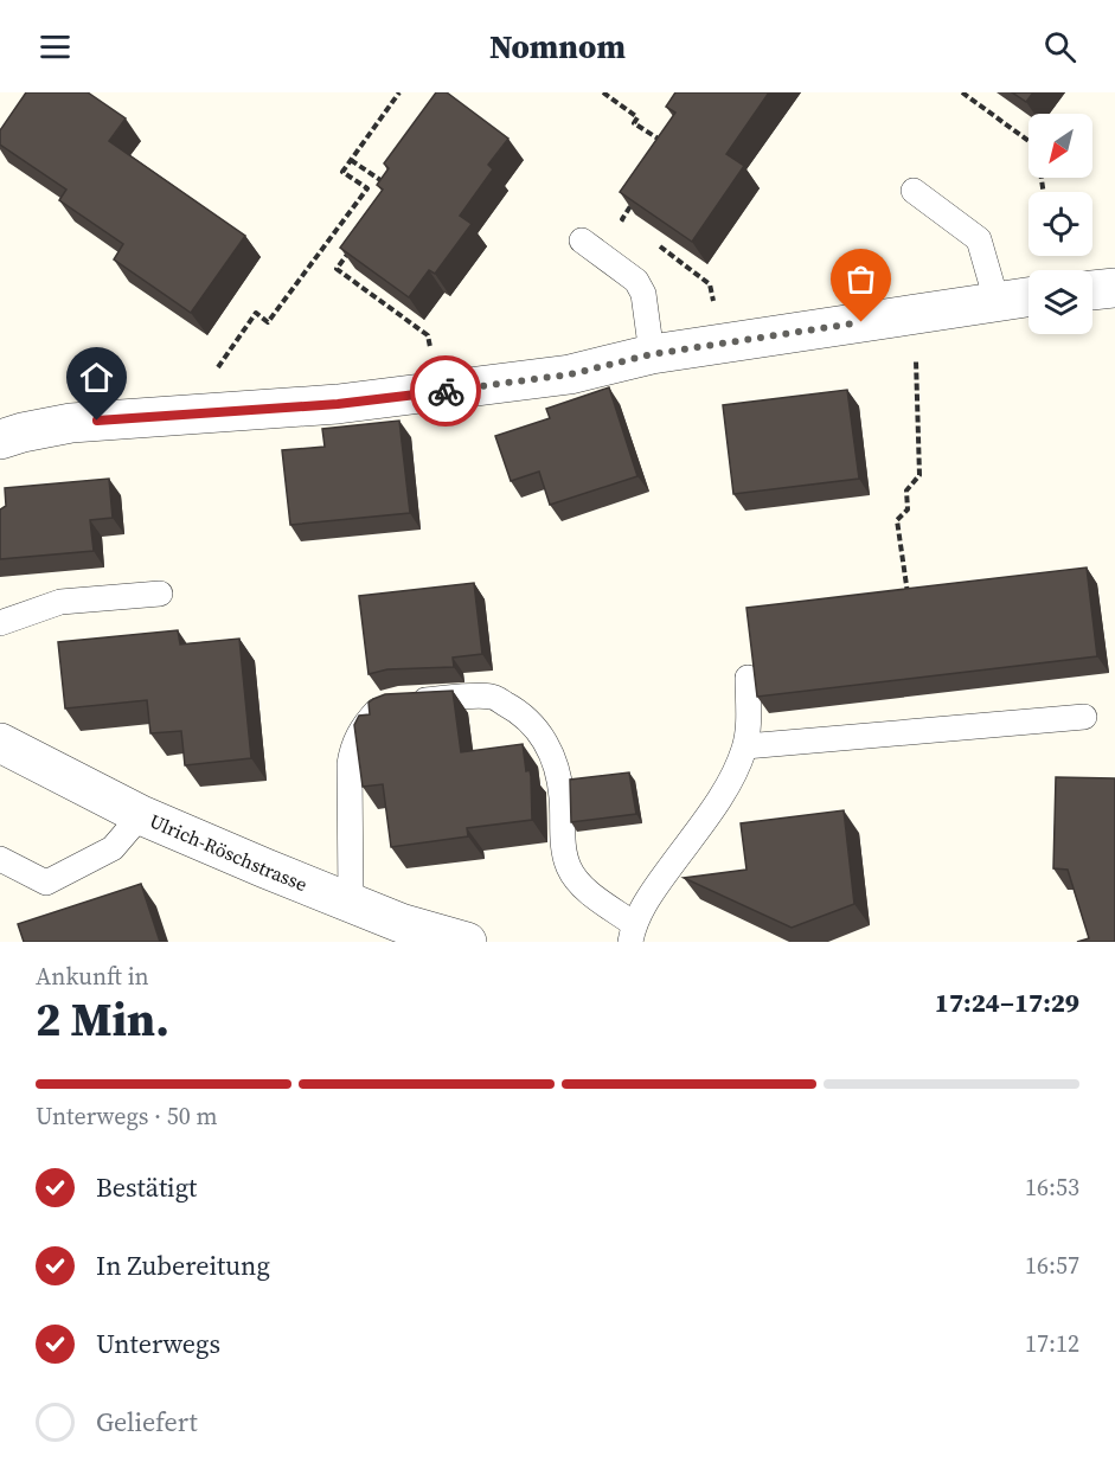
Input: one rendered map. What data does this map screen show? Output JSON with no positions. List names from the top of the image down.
{
  "streets": {
    "street": ["Ulrich-Röschstrasse"]
  },
  "north": "bottom left",
  "page": {
    "header": "Nomnom",
    "heading": ["2 Min.", "Ankunft in", "17:24–17:29"],
    "bar": "Unterwegs · 50 m",
    "list": [
      ["Bestätigt", "16:53"],
      ["In Zubereitung", "16:57"],
      ["Unterwegs", "17:12"],
      "Geliefert"
    ]
  }
}
